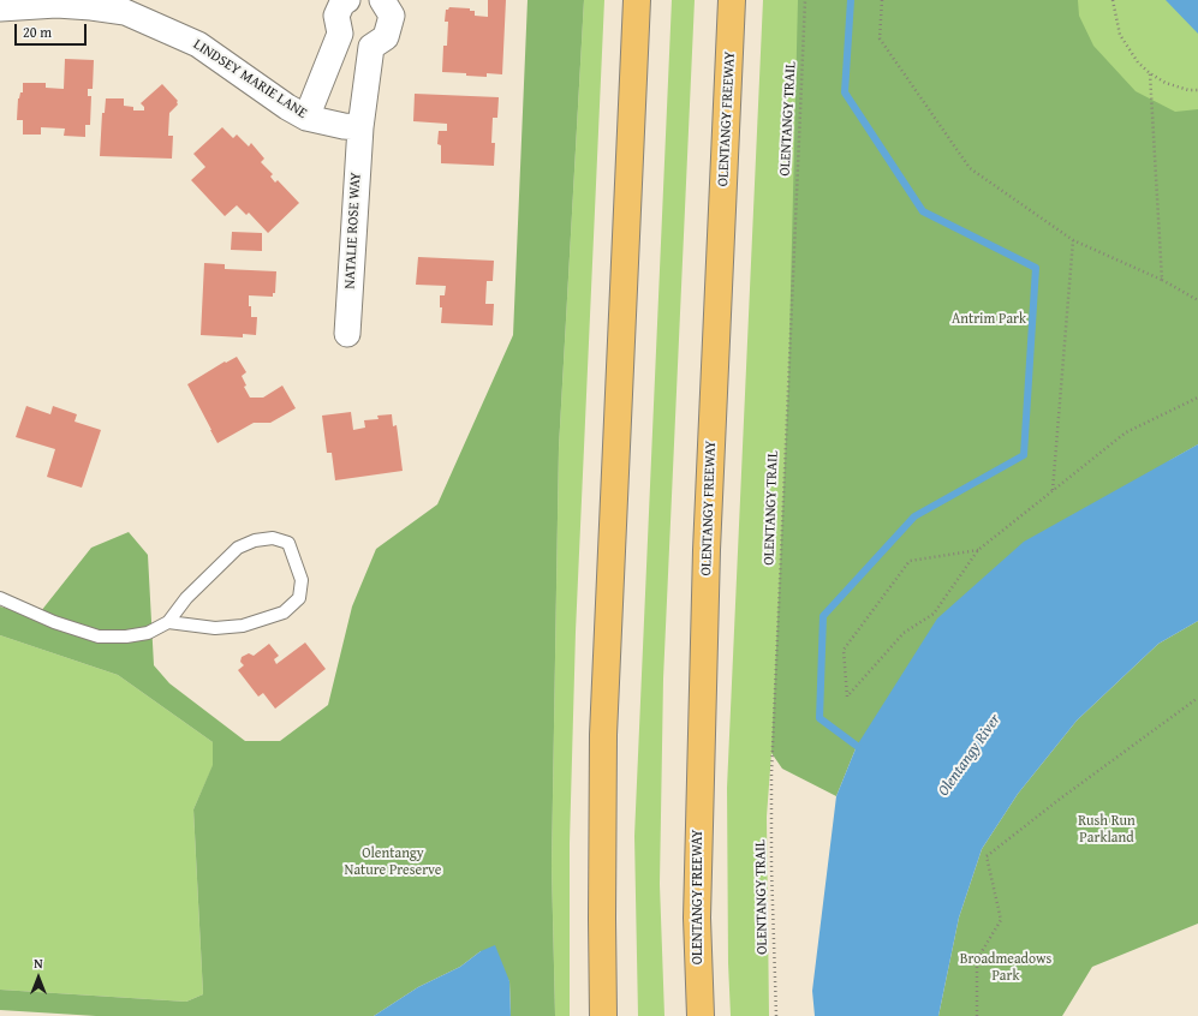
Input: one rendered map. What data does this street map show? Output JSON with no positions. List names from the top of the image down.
{
  "streets": {
    "highway": ["OLENTANGY FREEWAY"],
    "street": ["LINDSEY MARIE LANE", "NATALIE ROSE WAY"],
    "path": ["OLENTANGY TRAIL"]
  },
  "crossings": [
    ["LINDSEY MARIE LANE", "NATALIE ROSE WAY"]
  ],
  "water": ["Olentangy River"],
  "parks": [
    "Antrim Park",
    "Rush Run Parkland",
    "Olentangy Nature Preserve",
    "Broadmeadows Park"
  ],
  "scale_bar": "20 m",
  "north": "top"
}
